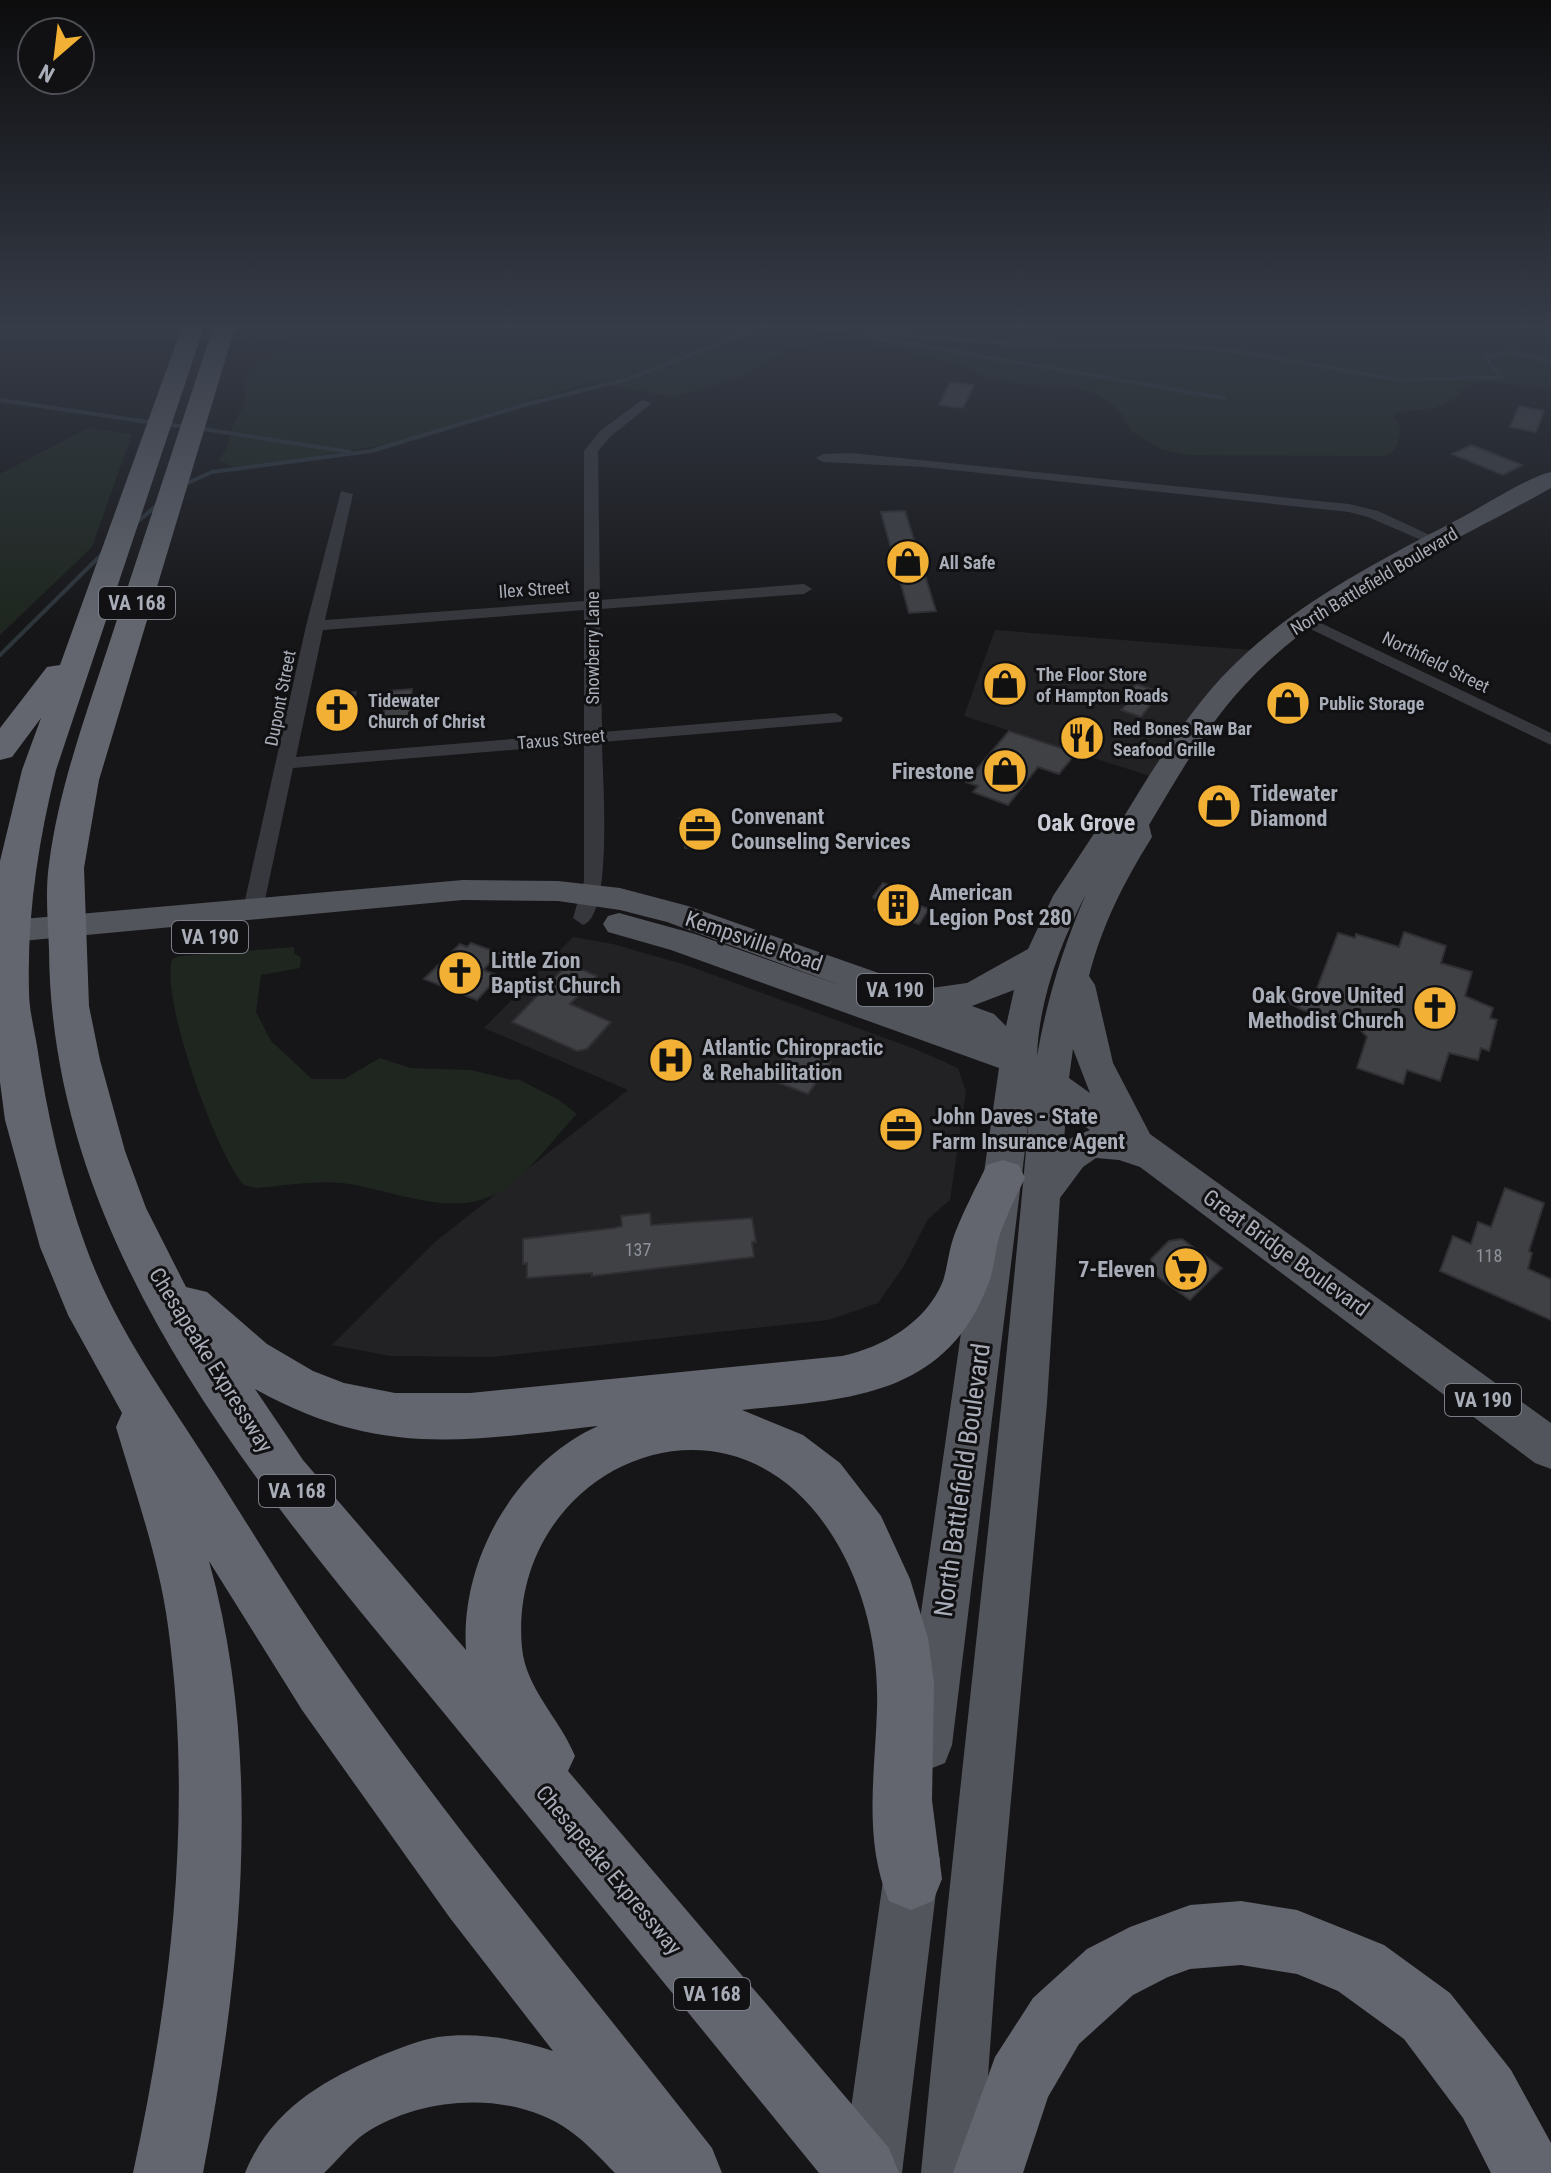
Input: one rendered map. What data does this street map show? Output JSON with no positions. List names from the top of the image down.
{
  "streets": {
    "highway": ["VA 168", "Chesapeake Expressway"],
    "main road": [
      "North Battlefield Boulevard",
      "VA 190",
      "Kempsville Road",
      "Great Bridge Boulevard"
    ],
    "street": [
      "Ilex Street",
      "Snowberry Lane",
      "Northfield Street",
      "Dupont Street",
      "Taxus Street"
    ]
  },
  "crossings": [
    ["North Battlefield Boulevard", "Northfield Street"],
    ["North Battlefield Boulevard", "Kempsville Road"],
    ["North Battlefield Boulevard", "Great Bridge Boulevard"],
    ["Ilex Street", "Snowberry Lane"],
    ["Ilex Street", "Dupont Street"],
    ["VA 168", "Kempsville Road"],
    ["Snowberry Lane", "Taxus Street"],
    ["Snowberry Lane", "Kempsville Road"],
    ["Dupont Street", "Taxus Street"],
    ["Dupont Street", "Kempsville Road"],
    ["Kempsville Road", "Great Bridge Boulevard"]
  ],
  "districts": ["Oak Grove"],
  "places": {
    "shop": [
      "All Safe",
      "The Floor Store of Hampton Roads",
      "Public Storage",
      "Firestone",
      "Tidewater Diamond"
    ],
    "church": ["Tidewater Church of Christ", "Little Zion Baptist Church", "Oak Grove United Methodist Church"],
    "restaurant": ["Red Bones Raw Bar Seafood Grille"],
    "office": ["Convenant Counseling Services", "John Daves - State Farm Insurance Agent"],
    "building": ["American Legion Post 280"],
    "hospital": ["Atlantic Chiropractic & Rehabilitation"],
    "supermarket": ["7-Eleven"]
  },
  "house_numbers": ["137", "118"],
  "north": "bottom left"
}
